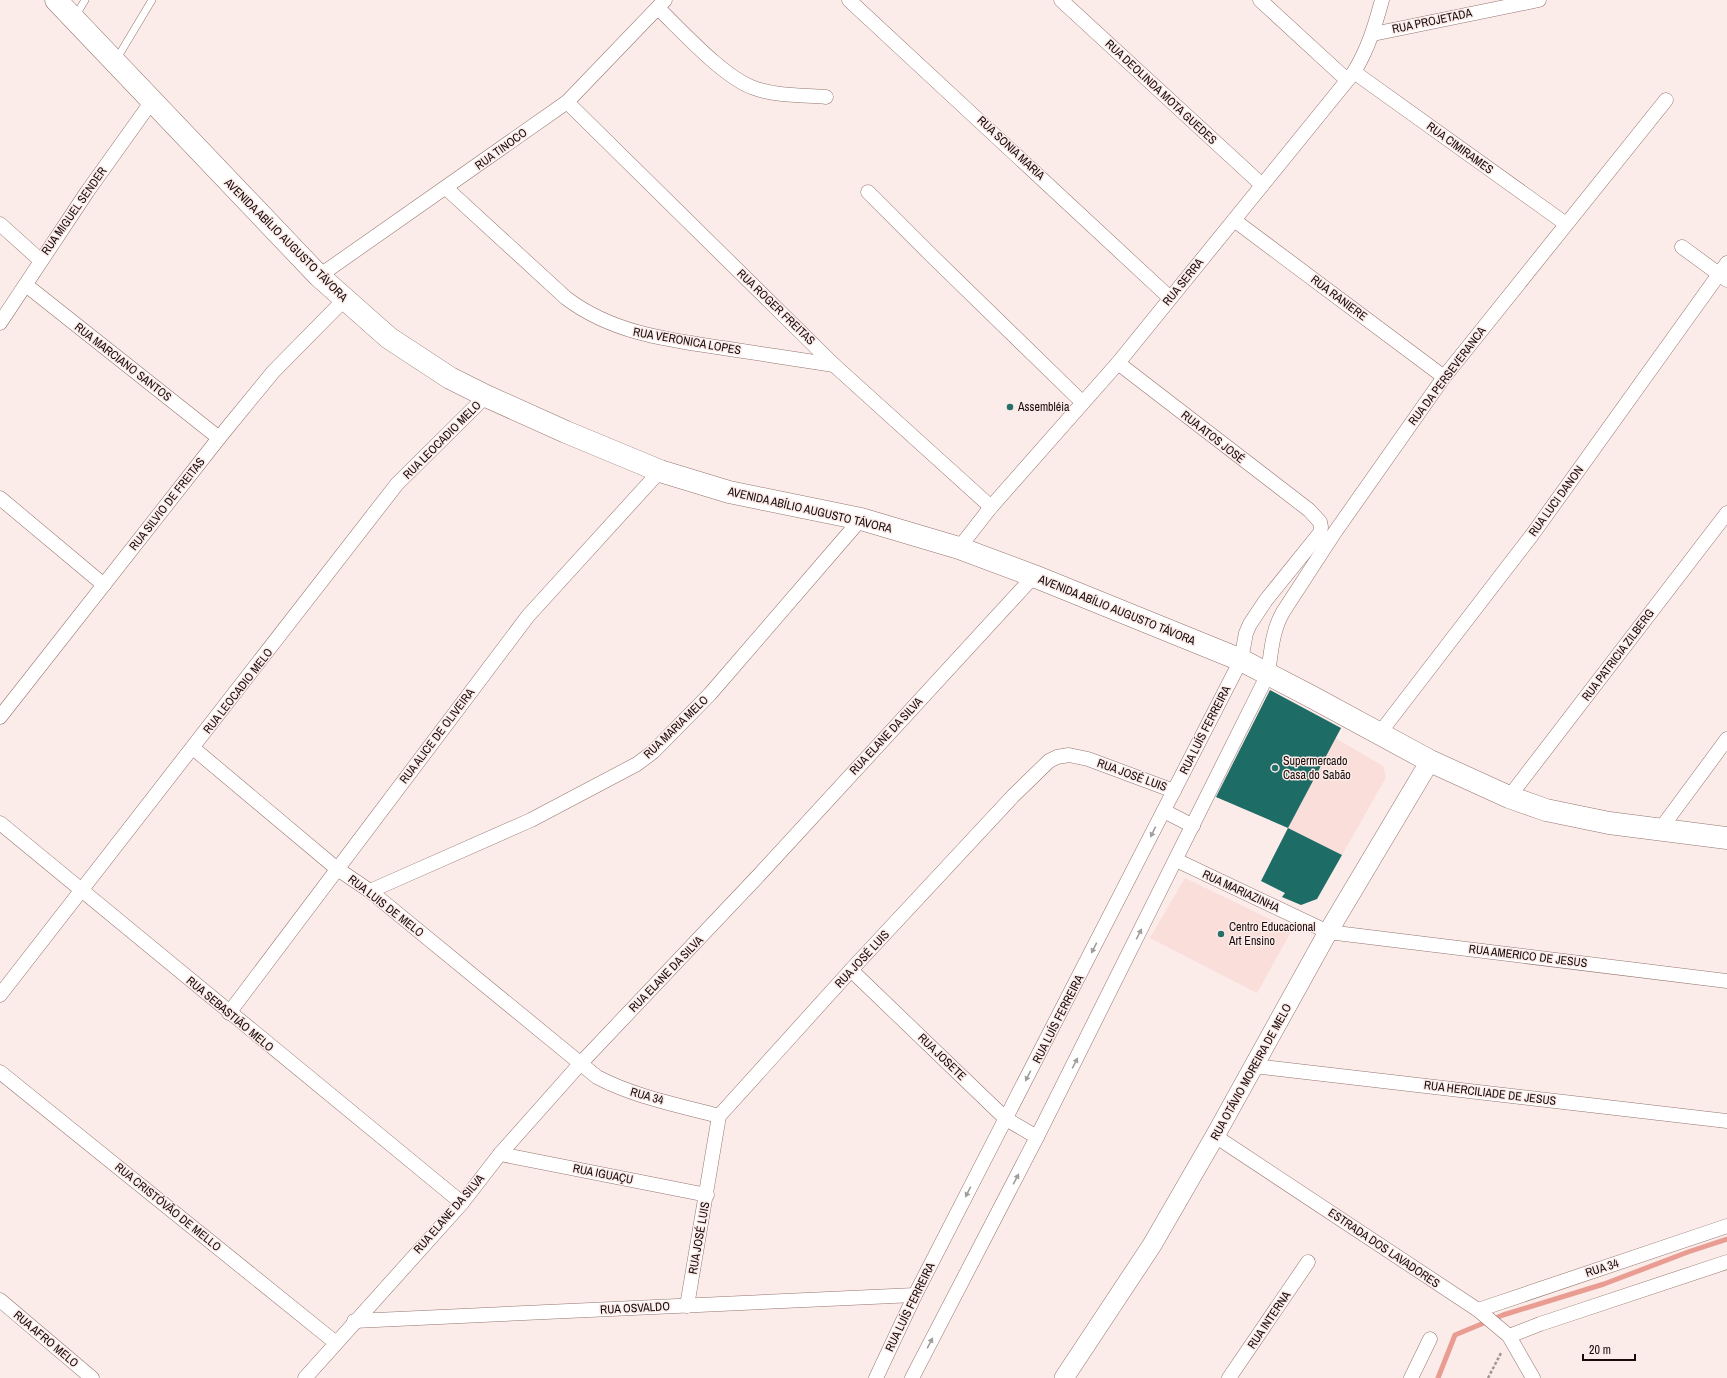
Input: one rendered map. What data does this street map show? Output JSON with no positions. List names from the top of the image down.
{
  "streets": {
    "main road": ["AVENIDA ABÍLIO AUGUSTO TÁVORA"],
    "street": [
      "RUA PROJETADA",
      "RUA DEOLINDA MOTA GUEDES",
      "RUA SONIA MARIA",
      "RUA CIMIRAMES",
      "RUA TINOCO",
      "RUA MIGUEL SENDER",
      "RUA SERRA",
      "RUA RANIERE",
      "RUA ROGER FREITAS",
      "RUA VERONICA LOPES",
      "RUA MARCIANO SANTOS",
      "RUA DA PERSEVERANCA",
      "RUA ATOS JOSÉ",
      "RUA LEOCADIO MELO",
      "RUA LUCI DANON",
      "RUA SILVIO DE FREITAS",
      "RUA PATRICIA ZILBERG",
      "RUA MARIA MELO",
      "RUA LUÍS FERREIRA",
      "RUA ALICE DE OLIVEIRA",
      "RUA ELANE DA SILVA",
      "RUA JOSÉ LUIS",
      "RUA MARIAZINHA",
      "RUA LUIS DE MELO",
      "RUA AMERICO DE JESUS",
      "RUA SEBASTIÃO MELO",
      "RUA JOSETE",
      "RUA OTÁVIO MOREIRA DE MELO",
      "RUA HERCILIADE DE JESUS",
      "RUA 34",
      "RUA IGUAÇU",
      "RUA CRISTÓVÃO DE MELLO",
      "ESTRADA DOS LAVADORES",
      "RUA OSVALDO",
      "RUA INTERNA",
      "RUA AFRO MELO"
    ]
  },
  "crossings": [
    ["RUA PROJETADA", "RUA SERRA"],
    ["RUA DEOLINDA MOTA GUEDES", "RUA SERRA"],
    ["RUA SONIA MARIA", "RUA SERRA"],
    ["RUA CIMIRAMES", "RUA SERRA"],
    ["RUA CIMIRAMES", "RUA DA PERSEVERANCA"],
    ["RUA TINOCO", "AVENIDA ABÍLIO AUGUSTO TÁVORA"],
    ["RUA TINOCO", "RUA ROGER FREITAS"],
    ["RUA TINOCO", "RUA VERONICA LOPES"],
    ["RUA MIGUEL SENDER", "AVENIDA ABÍLIO AUGUSTO TÁVORA"],
    ["RUA MIGUEL SENDER", "RUA MARCIANO SANTOS"],
    ["AVENIDA ABÍLIO AUGUSTO TÁVORA", "RUA SERRA"],
    ["AVENIDA ABÍLIO AUGUSTO TÁVORA", "RUA DA PERSEVERANCA"],
    ["AVENIDA ABÍLIO AUGUSTO TÁVORA", "RUA ATOS JOSÉ"],
    ["AVENIDA ABÍLIO AUGUSTO TÁVORA", "RUA LEOCADIO MELO"],
    ["AVENIDA ABÍLIO AUGUSTO TÁVORA", "RUA LUCI DANON"],
    ["AVENIDA ABÍLIO AUGUSTO TÁVORA", "RUA SILVIO DE FREITAS"],
    ["AVENIDA ABÍLIO AUGUSTO TÁVORA", "RUA PATRICIA ZILBERG"],
    ["AVENIDA ABÍLIO AUGUSTO TÁVORA", "RUA MARIA MELO"],
    ["AVENIDA ABÍLIO AUGUSTO TÁVORA", "RUA LUÍS FERREIRA"],
    ["AVENIDA ABÍLIO AUGUSTO TÁVORA", "RUA ALICE DE OLIVEIRA"],
    ["AVENIDA ABÍLIO AUGUSTO TÁVORA", "RUA ELANE DA SILVA"],
    ["AVENIDA ABÍLIO AUGUSTO TÁVORA", "RUA OTÁVIO MOREIRA DE MELO"],
    ["RUA SERRA", "RUA RANIERE"],
    ["RUA SERRA", "RUA ROGER FREITAS"],
    ["RUA SERRA", "RUA ATOS JOSÉ"],
    ["RUA RANIERE", "RUA DA PERSEVERANCA"],
    ["RUA ROGER FREITAS", "RUA VERONICA LOPES"],
    ["RUA MARCIANO SANTOS", "RUA SILVIO DE FREITAS"],
    ["RUA ATOS JOSÉ", "RUA LUÍS FERREIRA"],
    ["RUA LEOCADIO MELO", "RUA LUIS DE MELO"],
    ["RUA LEOCADIO MELO", "RUA SEBASTIÃO MELO"],
    ["RUA MARIA MELO", "RUA LUIS DE MELO"],
    ["RUA LUÍS FERREIRA", "RUA JOSÉ LUIS"],
    ["RUA LUÍS FERREIRA", "RUA JOSETE"],
    ["RUA LUÍS FERREIRA", "RUA OSVALDO"],
    ["RUA ALICE DE OLIVEIRA", "RUA LUIS DE MELO"],
    ["RUA ALICE DE OLIVEIRA", "RUA SEBASTIÃO MELO"],
    ["RUA ELANE DA SILVA", "RUA LUIS DE MELO"],
    ["RUA ELANE DA SILVA", "RUA SEBASTIÃO MELO"],
    ["RUA ELANE DA SILVA", "RUA 34"],
    ["RUA ELANE DA SILVA", "RUA IGUAÇU"],
    ["RUA ELANE DA SILVA", "RUA CRISTÓVÃO DE MELLO"],
    ["RUA ELANE DA SILVA", "RUA OSVALDO"],
    ["RUA JOSÉ LUIS", "RUA JOSETE"],
    ["RUA JOSÉ LUIS", "RUA 34"],
    ["RUA JOSÉ LUIS", "RUA IGUAÇU"],
    ["RUA JOSÉ LUIS", "RUA OSVALDO"],
    ["RUA MARIAZINHA", "RUA AMERICO DE JESUS"],
    ["RUA MARIAZINHA", "RUA OTÁVIO MOREIRA DE MELO"],
    ["RUA LUIS DE MELO", "RUA 34"],
    ["RUA AMERICO DE JESUS", "RUA OTÁVIO MOREIRA DE MELO"],
    ["RUA OTÁVIO MOREIRA DE MELO", "RUA HERCILIADE DE JESUS"],
    ["RUA OTÁVIO MOREIRA DE MELO", "ESTRADA DOS LAVADORES"],
    ["RUA 34", "ESTRADA DOS LAVADORES"]
  ],
  "places": ["Assembléia", "Supermercado Casa do Sabão", "Centro Educacional Art Ensino"],
  "scale_bar": "20 m"
}
